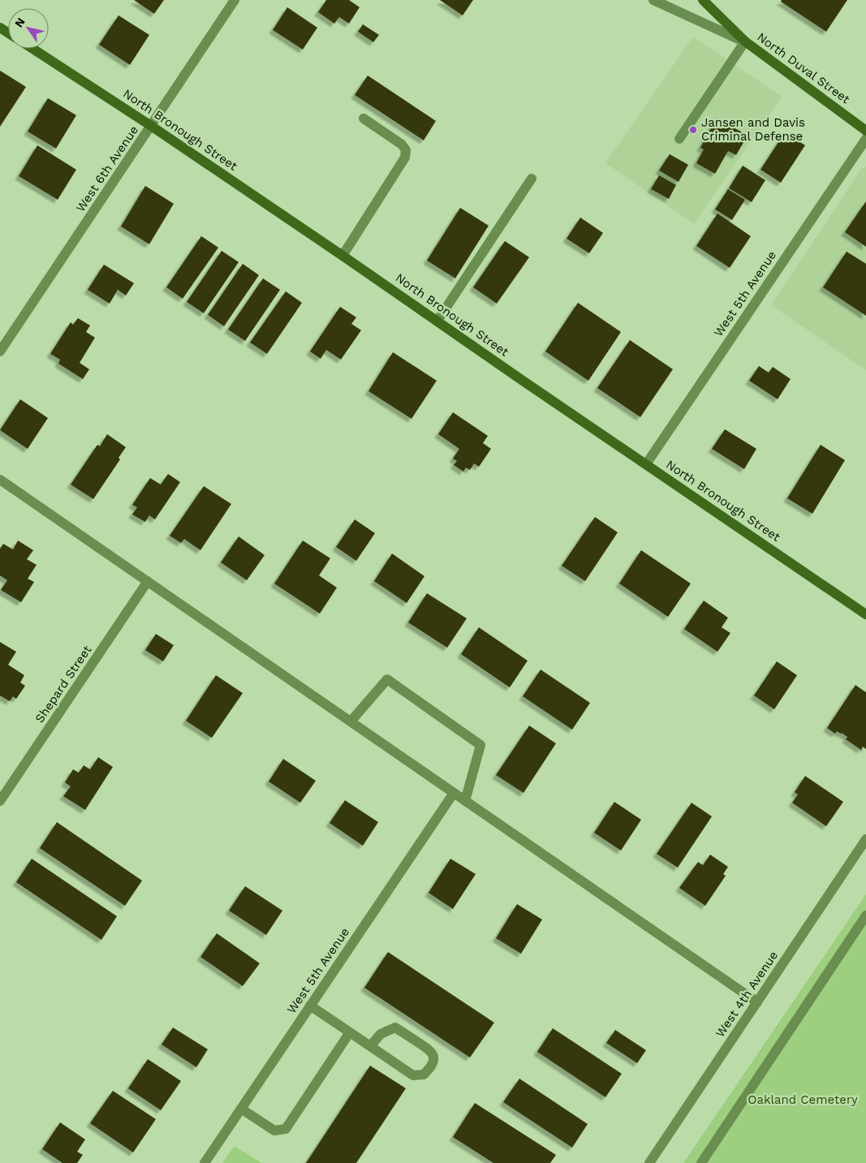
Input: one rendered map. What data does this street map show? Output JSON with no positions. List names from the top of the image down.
{
  "streets": {
    "main road": ["North Duval Street", "North Bronough Street"],
    "street": [
      "West 6th Avenue",
      "West 5th Avenue",
      "Shepard Street",
      "West 4th Avenue"
    ]
  },
  "crossings": [
    ["North Bronough Street", "West 6th Avenue"],
    ["North Bronough Street", "West 5th Avenue"]
  ],
  "parks": ["Oakland Cemetery"],
  "places": ["Jansen and Davis Criminal Defense"],
  "north": "top left"
}
